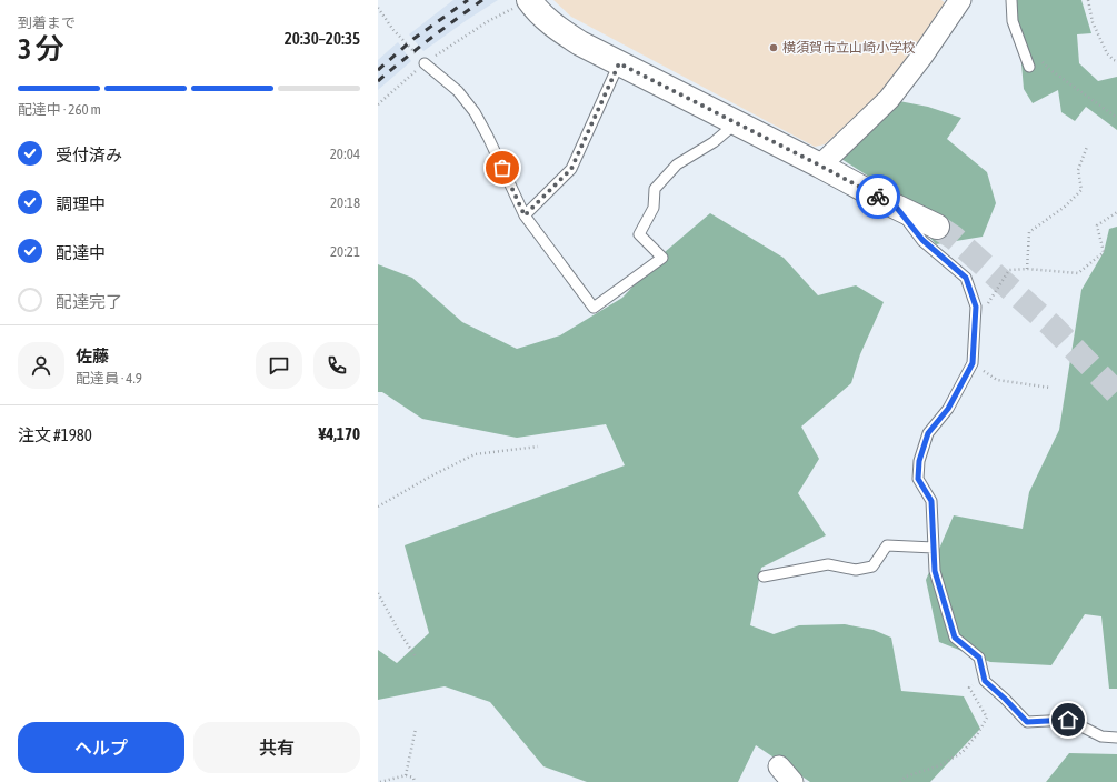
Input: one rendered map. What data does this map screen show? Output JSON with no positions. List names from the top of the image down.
{
  "places": ["横須賀市立山崎小学校"],
  "page": {
    "heading": ["3 分", "到着まで", "20:30–20:35"],
    "panel": [
      "佐藤",
      "配達員 · 4.9",
      "注文 #1980",
      "¥4,170"
    ],
    "bar": "配達中 · 260 m",
    "list": [
      ["受付済み", "20:04"],
      ["調理中", "20:18"],
      ["配達中", "20:21"],
      "配達完了"
    ],
    "buttons": ["ヘルプ", "共有"]
  }
}
